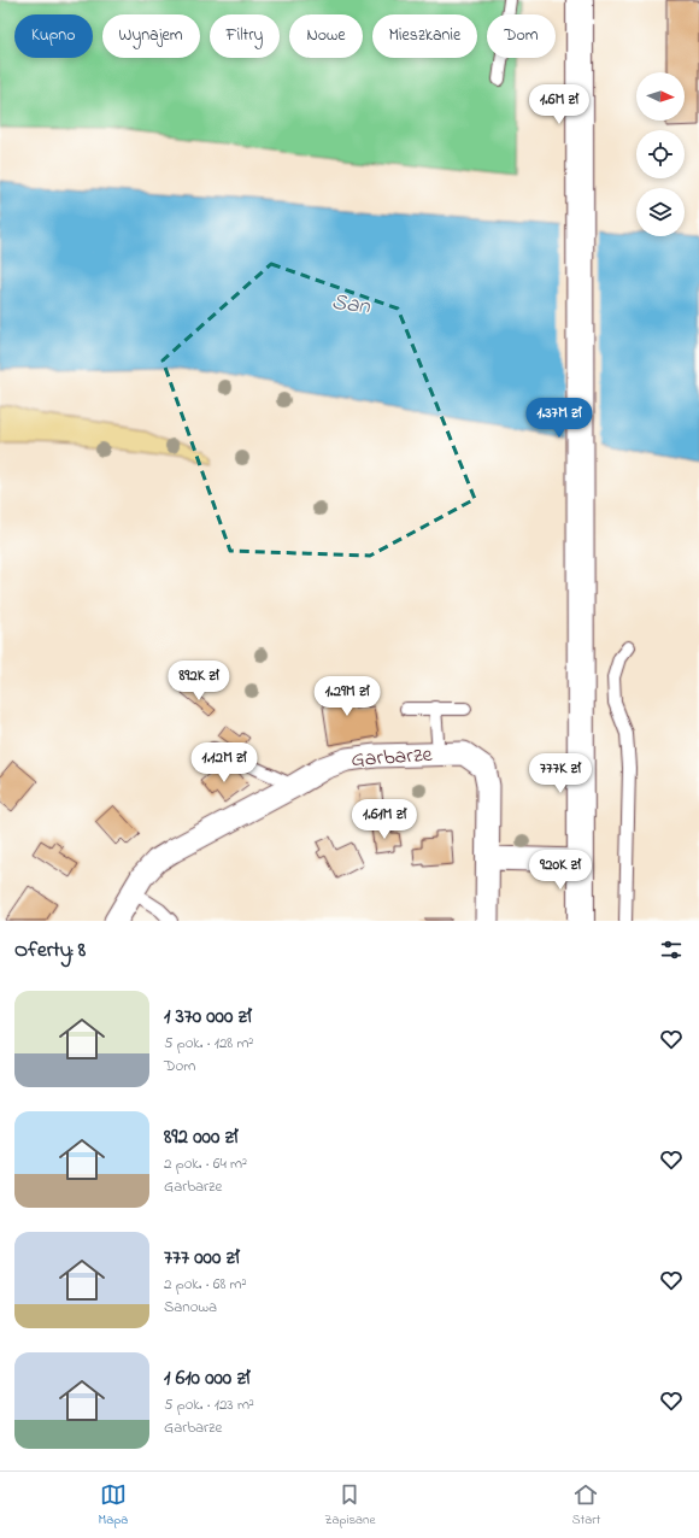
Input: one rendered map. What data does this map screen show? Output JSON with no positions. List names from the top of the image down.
{
  "streets": {
    "street": ["Garbarze"]
  },
  "water": ["San"],
  "north": "right",
  "page": {
    "chip": [
      "Kupno",
      "Wynajem",
      "Filtry",
      "Nowe",
      "Mieszkanie",
      "Dom"
    ],
    "price": [
      "1.6M zł",
      "1.37M zł",
      "892K zł",
      "1.29M zł",
      "1.12M zł",
      "777K zł",
      "1.61M zł",
      "920K zł"
    ],
    "heading": "Oferty: 8",
    "list": [
      {
        "name": "1 370 000 zł",
        "note": "5 pok. · 128 m² · Dom"
      },
      {
        "name": "892 000 zł",
        "note": "2 pok. · 64 m² · Garbarze"
      },
      {
        "name": "777 000 zł",
        "note": "2 pok. · 68 m² · Sanowa"
      },
      {
        "name": "1 610 000 zł",
        "note": "5 pok. · 123 m² · Garbarze"
      }
    ],
    "tabs": ["Mapa", "Zapisane", "Start"]
  }
}
